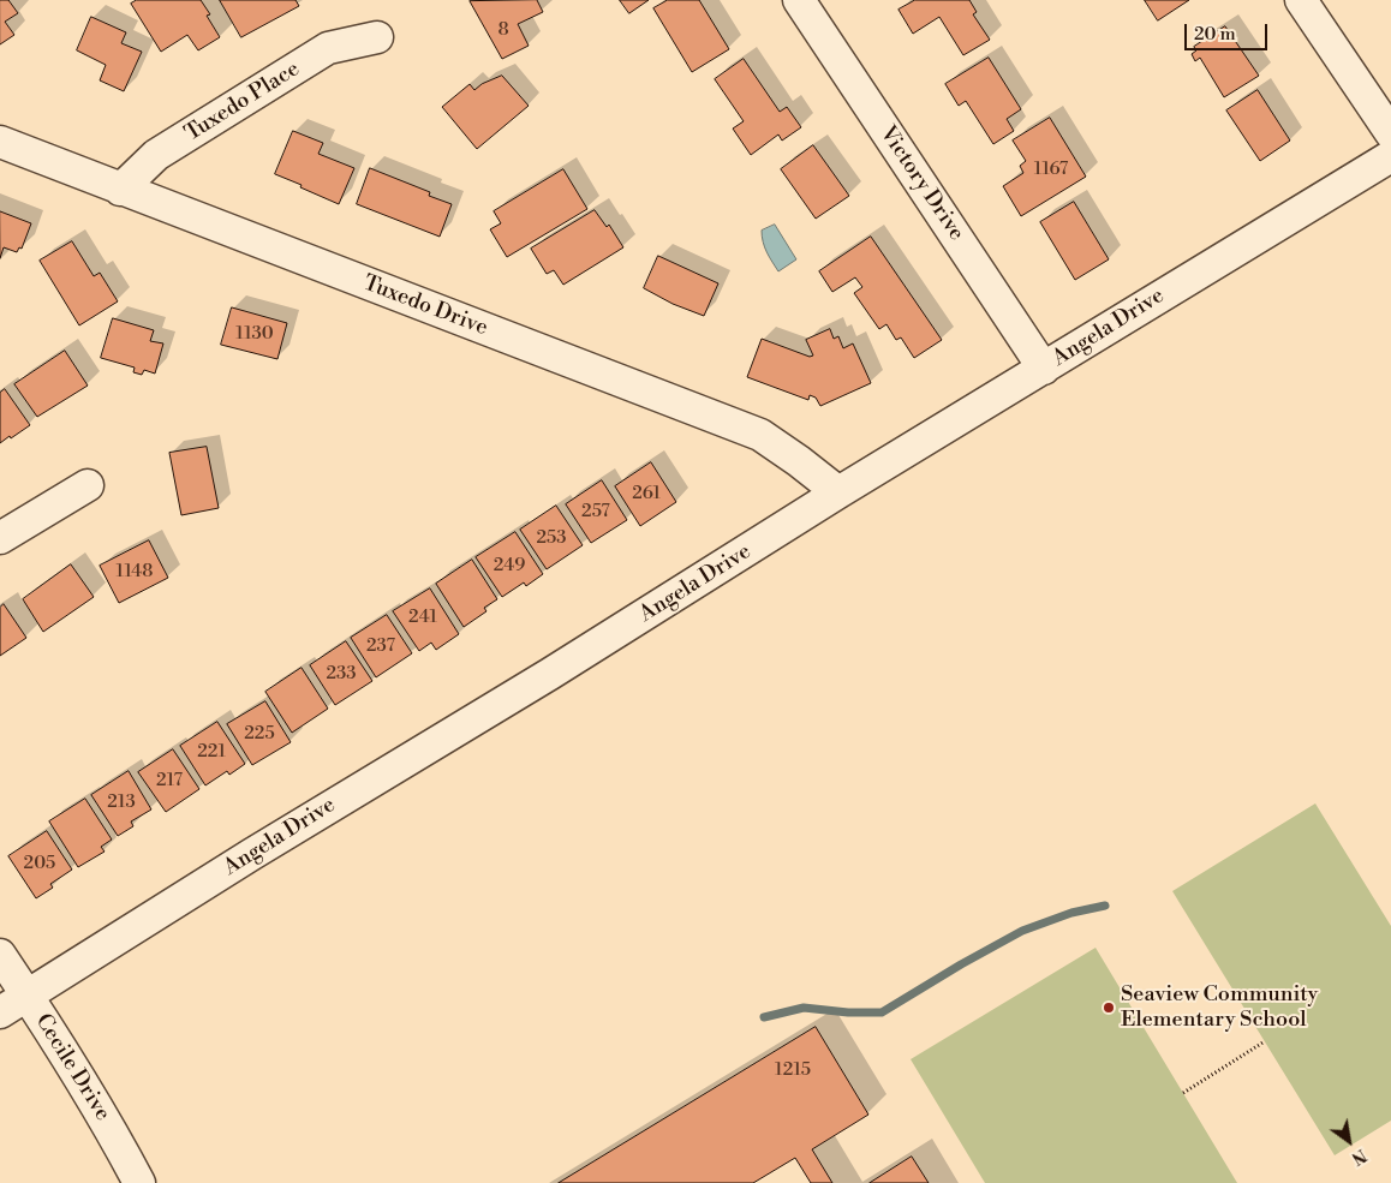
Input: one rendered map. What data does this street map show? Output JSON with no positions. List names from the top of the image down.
{
  "streets": {
    "street": [
      "Tuxedo Place",
      "Victory Drive",
      "Tuxedo Drive",
      "Angela Drive",
      "Cecile Drive"
    ]
  },
  "crossings": [
    ["Tuxedo Place", "Tuxedo Drive"],
    ["Victory Drive", "Angela Drive"],
    ["Tuxedo Drive", "Angela Drive"],
    ["Angela Drive", "Cecile Drive"]
  ],
  "places": ["Seaview Community Elementary School"],
  "house_numbers": [
    "8",
    "1167",
    "1130",
    "261",
    "257",
    "253",
    "249",
    "1148",
    "241",
    "237",
    "233",
    "225",
    "221",
    "217",
    "213",
    "205",
    "1215"
  ],
  "scale_bar": "20 m",
  "north": "bottom right"
}
